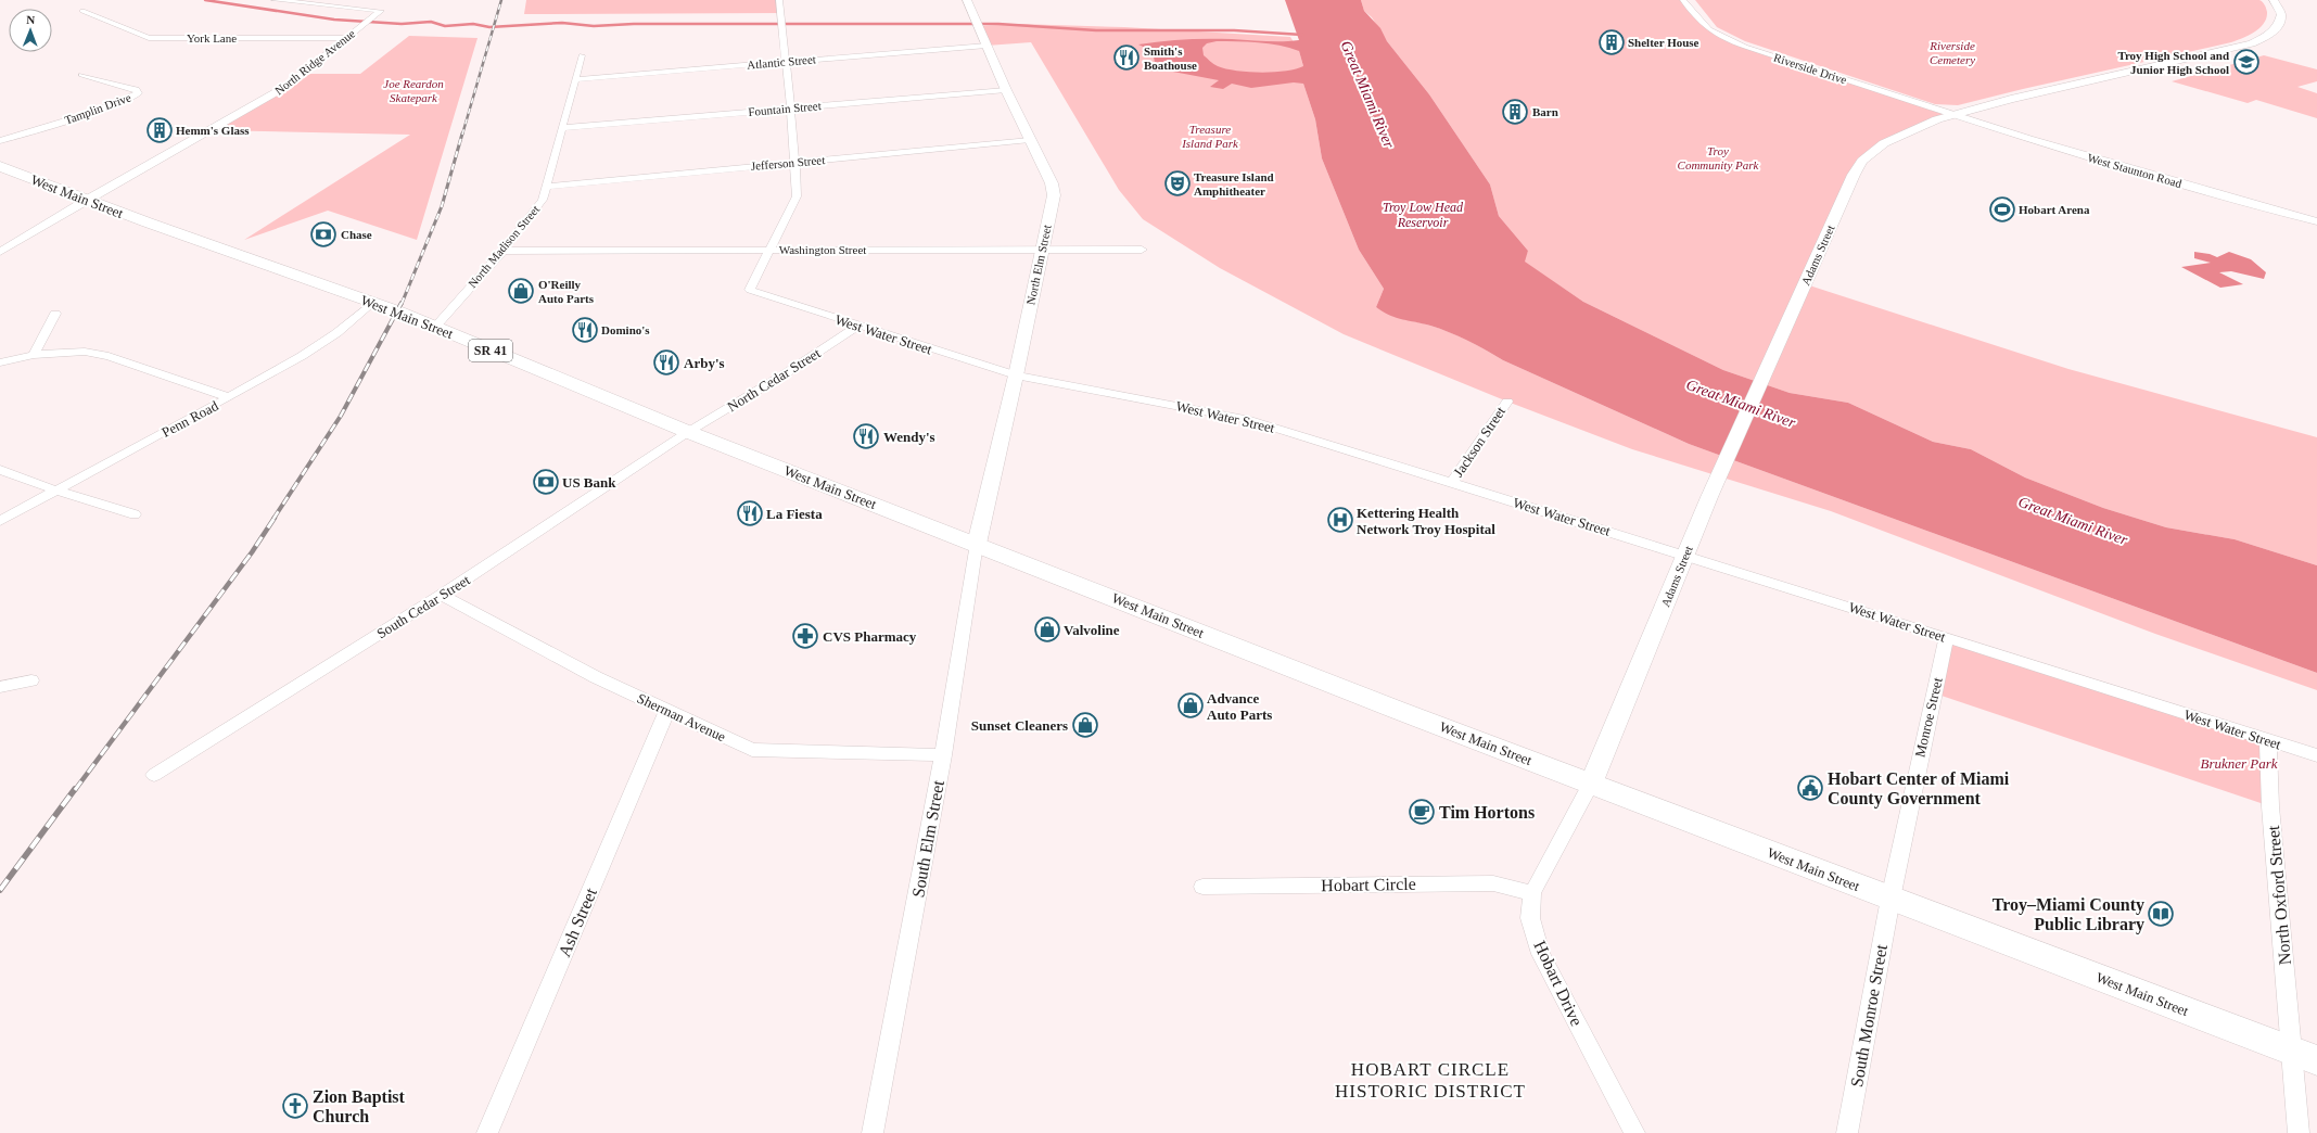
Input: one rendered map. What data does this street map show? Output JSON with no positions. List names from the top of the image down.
{
  "streets": {
    "main road": ["West Main Street", "SR 41"],
    "street": [
      "York Lane",
      "North Ridge Avenue",
      "Atlantic Street",
      "Riverside Drive",
      "Tamplin Drive",
      "Fountain Street",
      "Jefferson Street",
      "West Staunton Road",
      "North Madison Street",
      "Washington Street",
      "Adams Street",
      "North Elm Street",
      "West Water Street",
      "North Cedar Street",
      "Penn Road",
      "Jackson Street",
      "South Cedar Street",
      "Sherman Avenue",
      "Monroe Street",
      "South Elm Street",
      "Hobart Circle",
      "North Oxford Street",
      "Ash Street",
      "Hobart Drive",
      "South Monroe Street"
    ]
  },
  "crossings": [
    ["York Lane", "North Ridge Avenue"],
    ["North Ridge Avenue", "West Main Street"],
    ["Atlantic Street", "North Madison Street"],
    ["Atlantic Street", "North Elm Street"],
    ["Riverside Drive", "West Staunton Road"],
    ["Riverside Drive", "Adams Street"],
    ["Fountain Street", "North Madison Street"],
    ["Fountain Street", "North Elm Street"],
    ["Jefferson Street", "North Madison Street"],
    ["Jefferson Street", "North Elm Street"],
    ["West Staunton Road", "Adams Street"],
    ["West Main Street", "North Madison Street"],
    ["West Main Street", "Adams Street"],
    ["West Main Street", "North Elm Street"],
    ["West Main Street", "North Cedar Street"],
    ["West Main Street", "Penn Road"],
    ["West Main Street", "South Cedar Street"],
    ["West Main Street", "Monroe Street"],
    ["West Main Street", "South Elm Street"],
    ["West Main Street", "North Oxford Street"],
    ["West Main Street", "Hobart Drive"],
    ["West Main Street", "South Monroe Street"],
    ["North Madison Street", "Washington Street"],
    ["Washington Street", "North Elm Street"],
    ["Washington Street", "West Water Street"],
    ["Adams Street", "West Water Street"],
    ["Adams Street", "Hobart Drive"],
    ["North Elm Street", "West Water Street"],
    ["North Elm Street", "South Elm Street"],
    ["West Water Street", "North Cedar Street"],
    ["West Water Street", "Jackson Street"],
    ["West Water Street", "Monroe Street"],
    ["West Water Street", "North Oxford Street"],
    ["North Cedar Street", "South Cedar Street"],
    ["South Cedar Street", "Sherman Avenue"],
    ["Sherman Avenue", "South Elm Street"],
    ["Sherman Avenue", "Ash Street"],
    ["Monroe Street", "South Monroe Street"],
    ["Hobart Circle", "Hobart Drive"]
  ],
  "districts": ["HOBART CIRCLE HISTORIC DISTRICT"],
  "water": ["Great Miami River", "Troy Low Head Reservoir"],
  "parks": [
    "Riverside Cemetery",
    "Joe Reardon Skatepark",
    "Treasure Island Park",
    "Troy Community Park",
    "Brukner Park"
  ],
  "places": {
    "building": ["Shelter House", "Barn", "Hemm's Glass"],
    "restaurant": [
      "Smith's Boathouse",
      "Domino's",
      "Arby's",
      "Wendy's",
      "La Fiesta"
    ],
    "school or university": ["Troy High School and Junior High School"],
    "theatre": ["Treasure Island Amphitheater"],
    "sports": ["Hobart Arena"],
    "bank": ["Chase", "US Bank"],
    "shop": [
      "O'Reilly Auto Parts",
      "Valvoline",
      "Advance Auto Parts",
      "Sunset Cleaners"
    ],
    "hospital": ["Kettering Health Network Troy Hospital"],
    "pharmacy": ["CVS Pharmacy"],
    "public building": ["Hobart Center of Miami County Government"],
    "cafe": ["Tim Hortons"],
    "library": ["Troy–Miami County Public Library"],
    "church": ["Zion Baptist Church"]
  },
  "north": "top"
}
